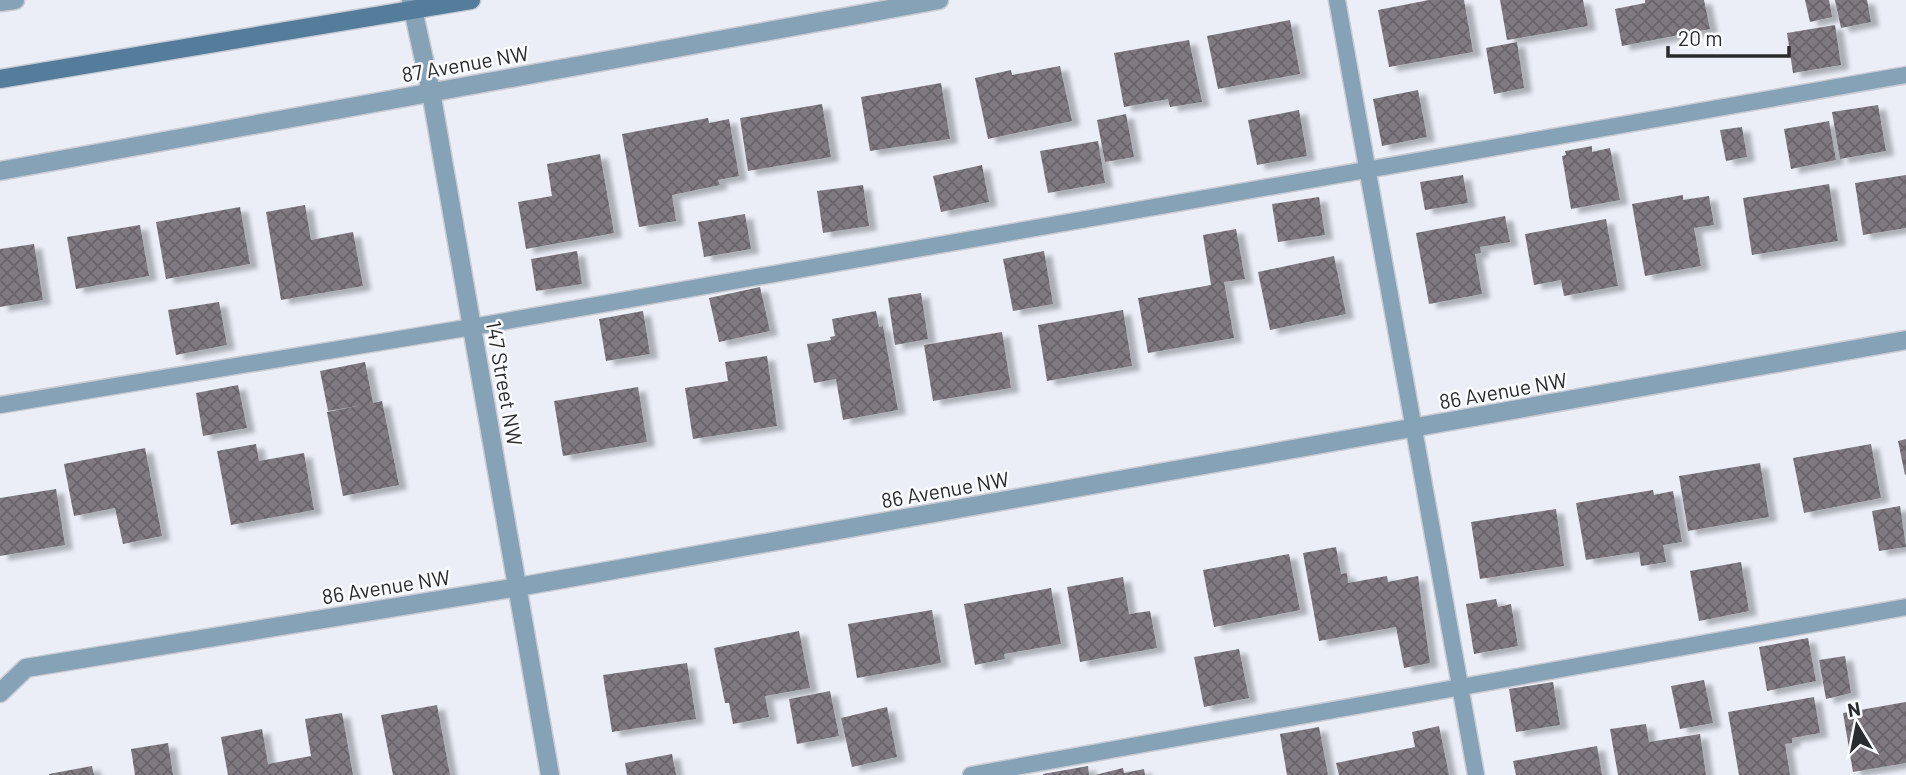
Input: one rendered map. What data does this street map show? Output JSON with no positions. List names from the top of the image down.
{
  "streets": {
    "street": ["87 Avenue NW", "147 Street NW", "86 Avenue NW"]
  },
  "crossings": [
    ["87 Avenue NW", "147 Street NW"],
    ["147 Street NW", "86 Avenue NW"]
  ],
  "scale_bar": "20 m",
  "north": "top"
}
